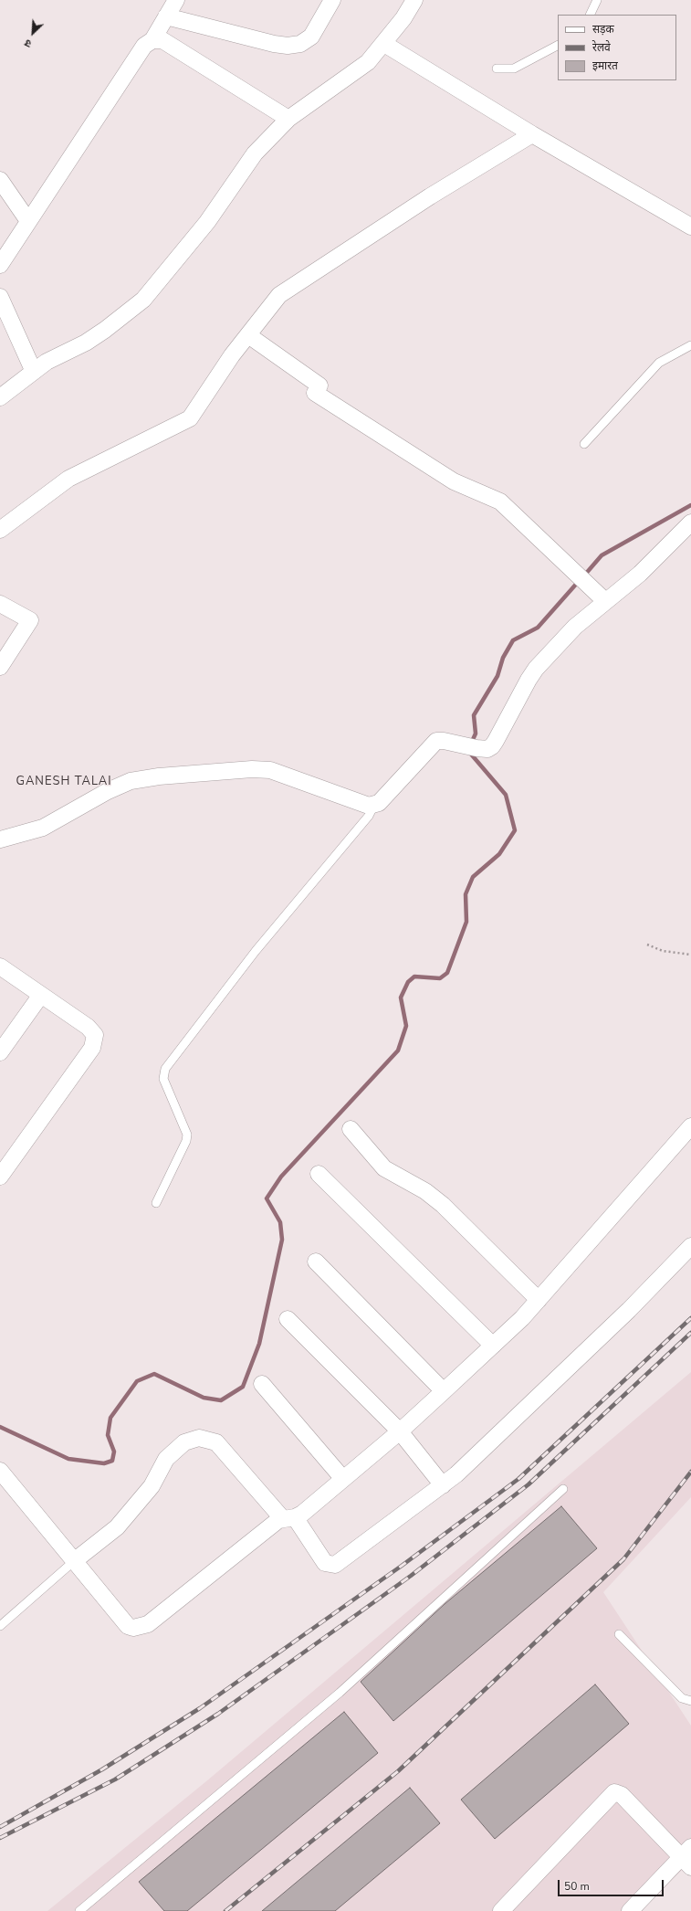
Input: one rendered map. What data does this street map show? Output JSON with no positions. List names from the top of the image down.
{
  "districts": ["GANESH TALAI"],
  "legend": ["सड़क", "रेलवे", "इमारत"],
  "scale_bar": "50 m",
  "north": "bottom left"
}
